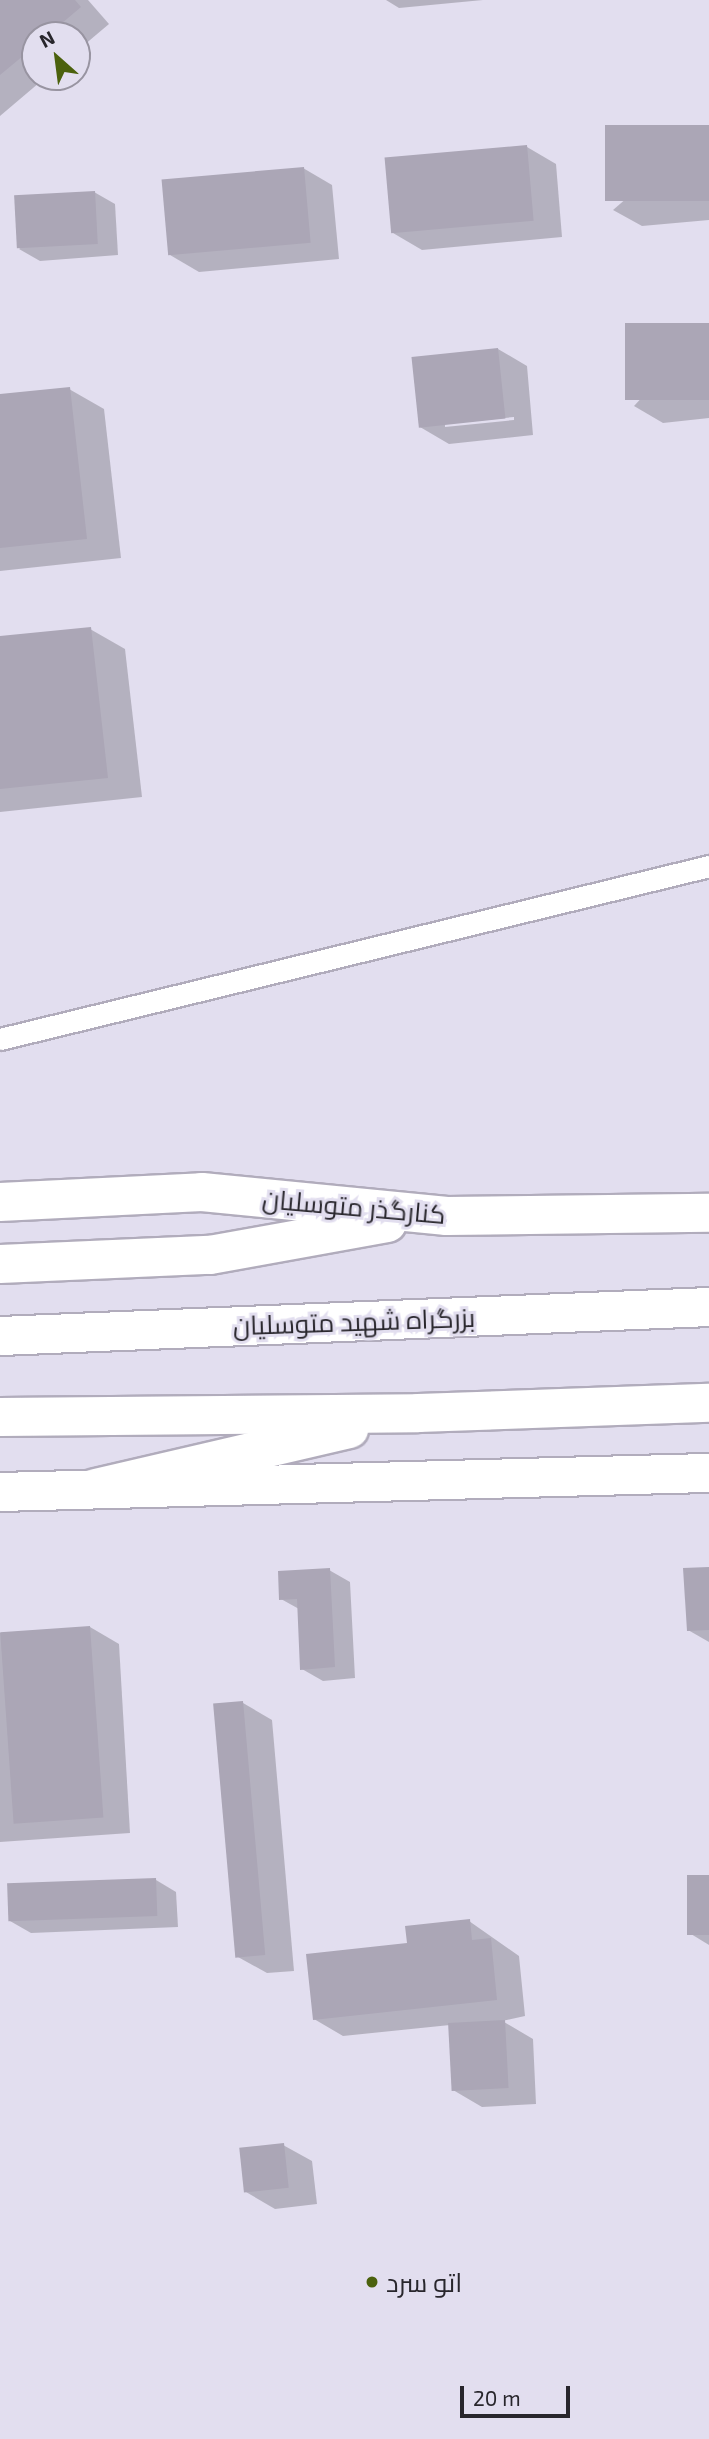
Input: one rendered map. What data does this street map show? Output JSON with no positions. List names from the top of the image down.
{
  "streets": {
    "main road": ["کنارگذر متوسلیان", "بزرگراه شهید متوسلیان"]
  },
  "places": ["اتو سرد"],
  "scale_bar": "20 m",
  "north": "top left"
}
